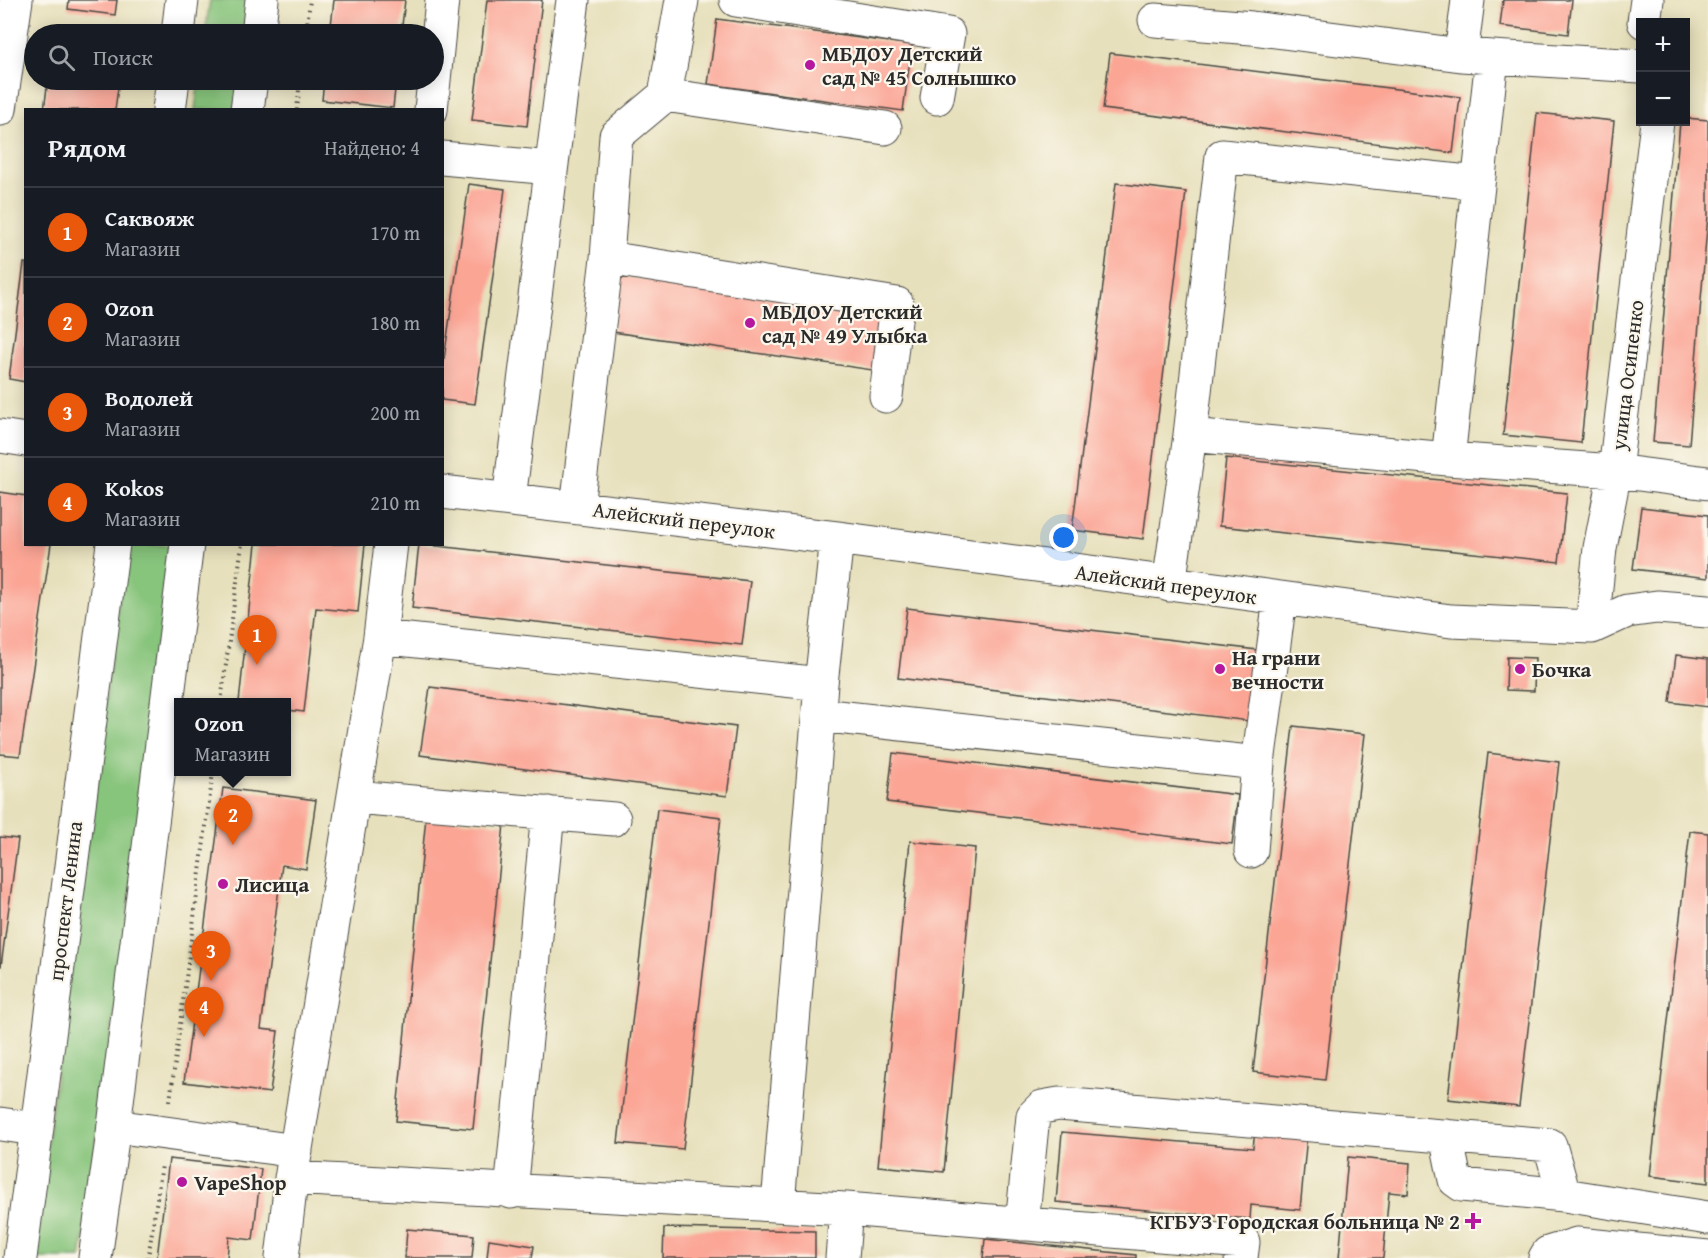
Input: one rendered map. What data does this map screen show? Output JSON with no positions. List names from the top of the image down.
{
  "streets": {
    "street": ["улица Осипенко", "Алейский переулок", "проспект Ленина"]
  },
  "crossings": [
    ["улица Осипенко", "Алейский переулок"]
  ],
  "places": {
    "other": [
      "МБДОУ Детский сад № 45 Солнышко",
      "МБДОУ Детский сад № 49 Улыбка",
      "На грани вечности",
      "Бочка",
      "Лисица",
      "VapeShop"
    ],
    "health": ["КГБУЗ Городская больница № 2"]
  },
  "page": {
    "map_buttons": ["+", "−"],
    "search": "Поиск",
    "heading": ["Рядом", "Найдено: 4"],
    "list": [
      {
        "mark": "1",
        "name": "Саквояж",
        "note": "Магазин",
        "value": "170 m"
      },
      {
        "mark": "2",
        "name": "Ozon",
        "note": "Магазин",
        "value": "180 m"
      },
      {
        "mark": "3",
        "name": "Водолей",
        "note": "Магазин",
        "value": "200 m"
      },
      {
        "mark": "4",
        "name": "Kokos",
        "note": "Магазин",
        "value": "210 m"
      }
    ],
    "pins": [
      "1",
      "2",
      "3",
      "4"
    ],
    "popup": ["Ozon", "Магазин"]
  }
}
